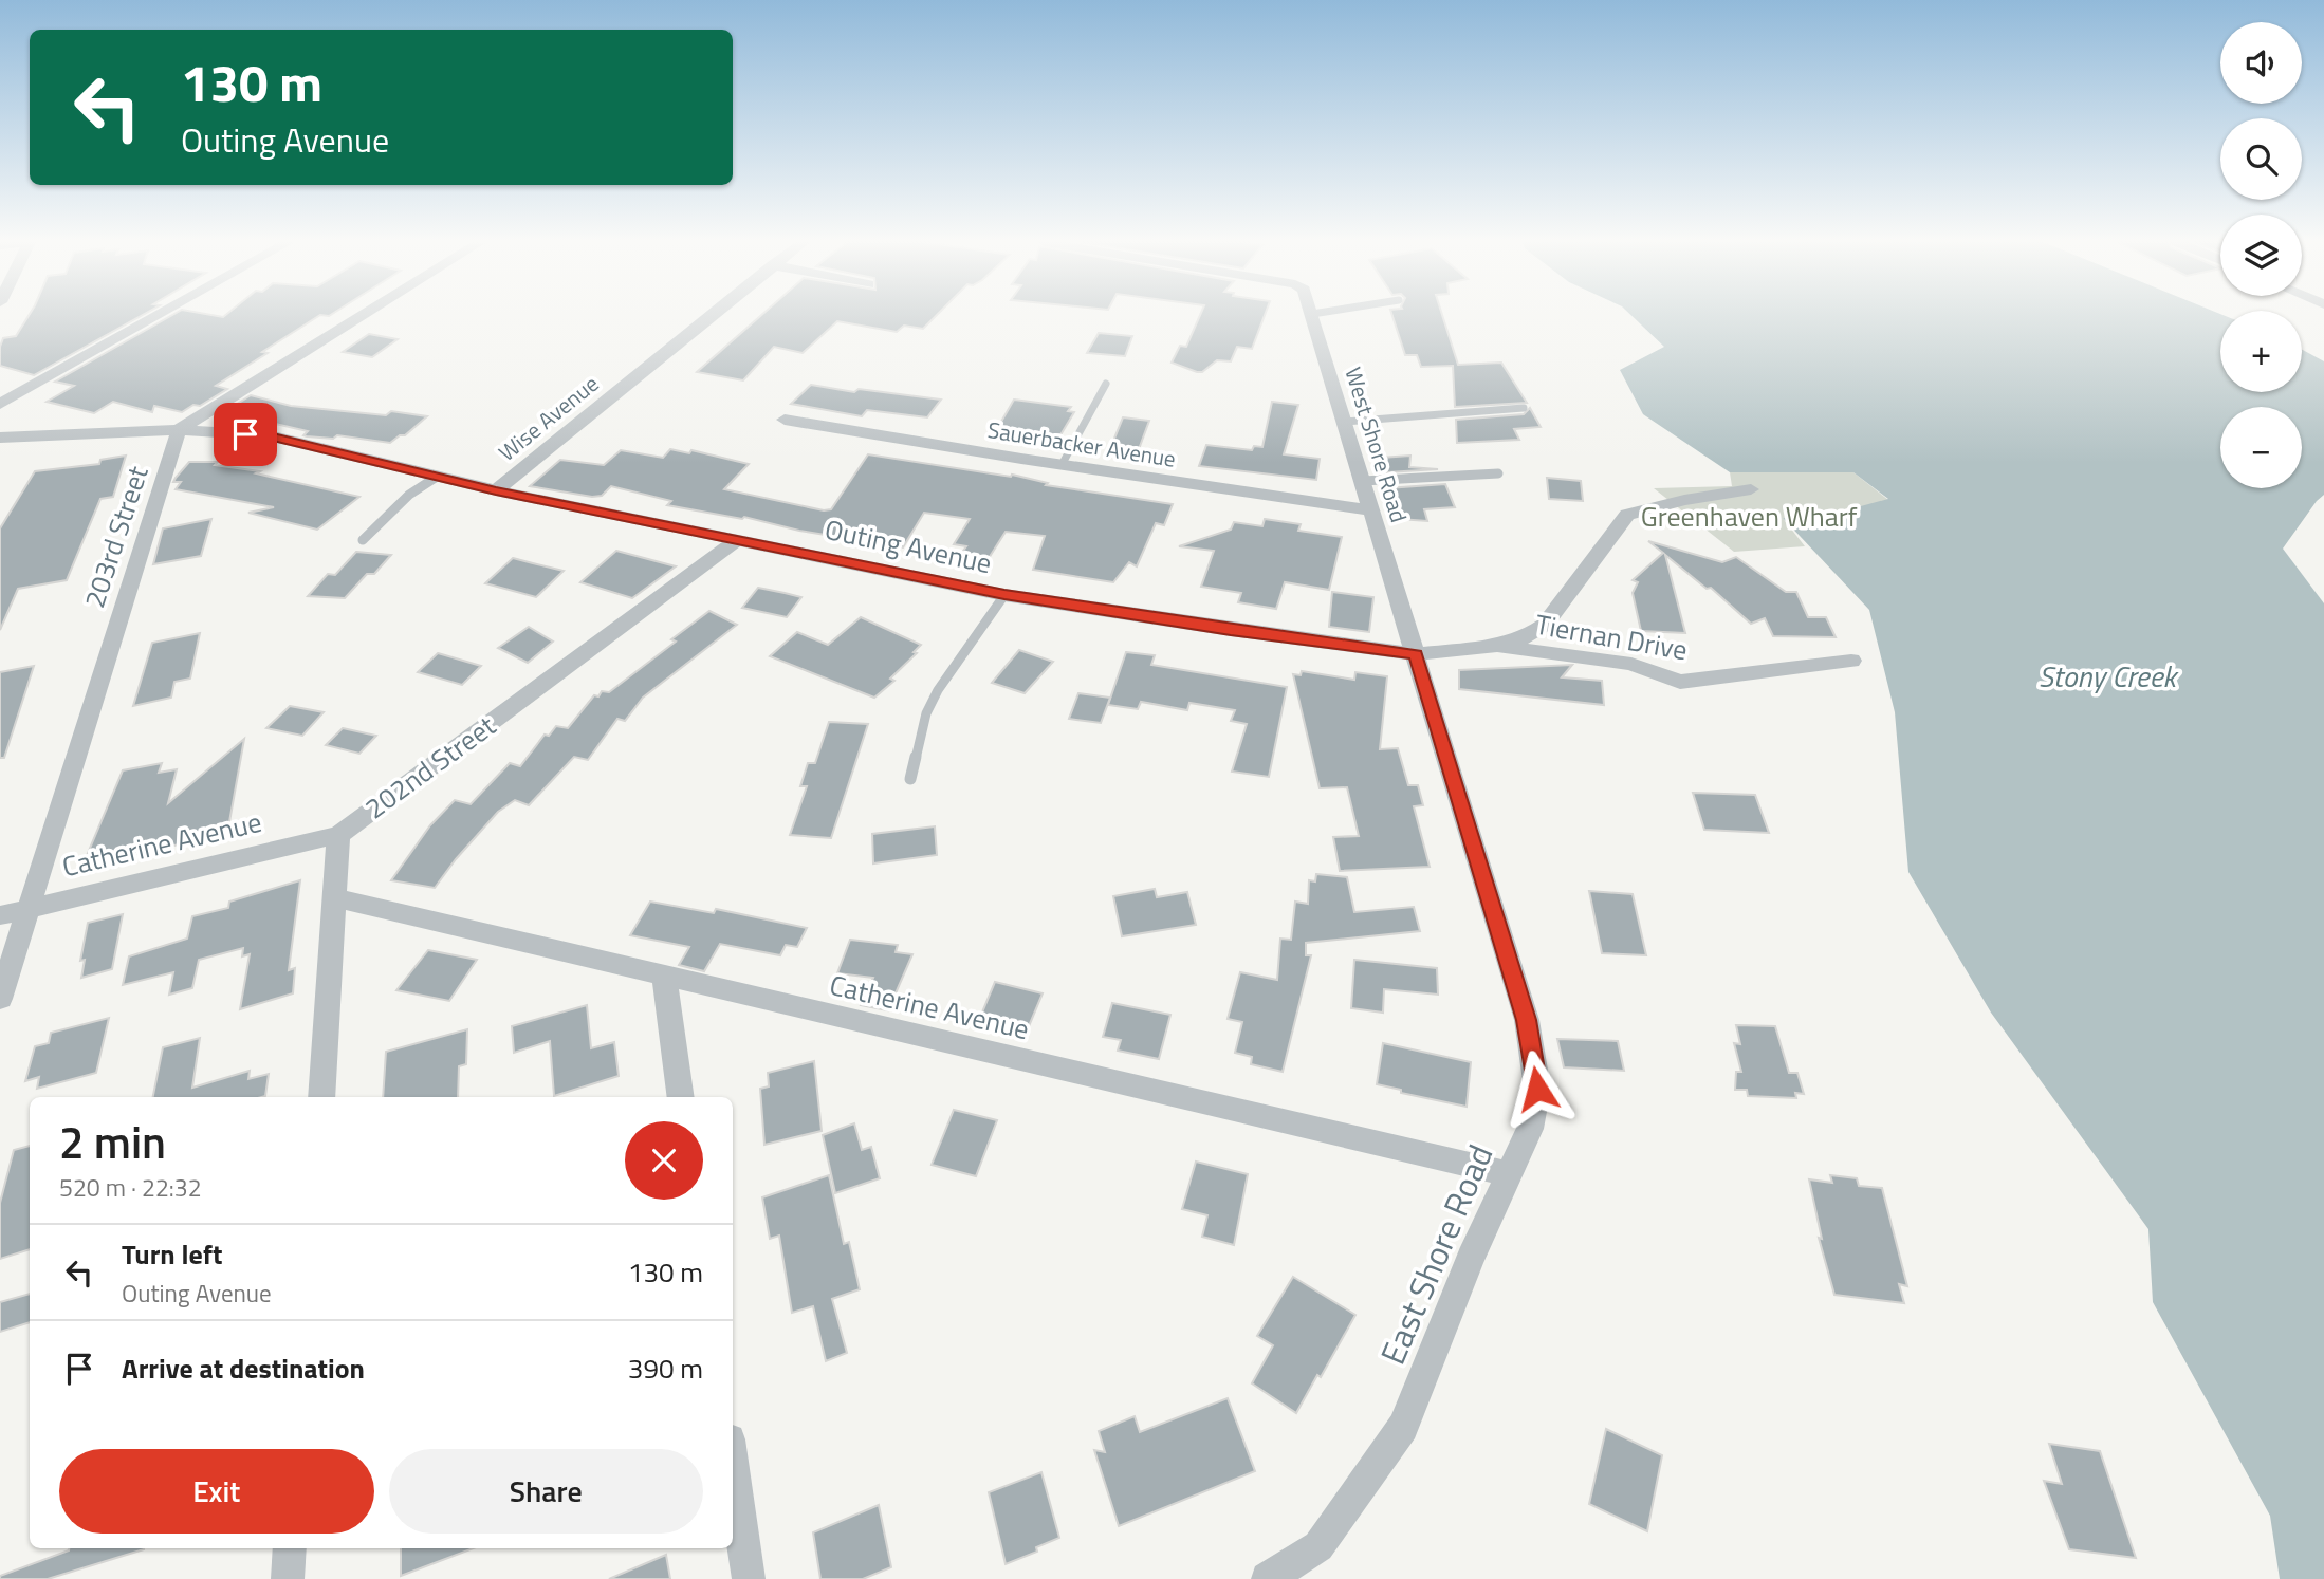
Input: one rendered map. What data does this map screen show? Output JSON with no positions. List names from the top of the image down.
{
  "streets": {
    "street": [
      "Wise Avenue",
      "Sauerbacker Avenue",
      "West Shore Road",
      "203rd Street",
      "Outing Avenue",
      "Tiernan Drive",
      "202nd Street",
      "Catherine Avenue",
      "East Shore Road"
    ]
  },
  "crossings": [
    ["Wise Avenue", "Outing Avenue"],
    ["Sauerbacker Avenue", "West Shore Road"],
    ["West Shore Road", "Outing Avenue"],
    ["West Shore Road", "East Shore Road"],
    ["203rd Street", "Outing Avenue"],
    ["203rd Street", "Catherine Avenue"],
    ["Outing Avenue", "Tiernan Drive"],
    ["Outing Avenue", "202nd Street"],
    ["Outing Avenue", "East Shore Road"],
    ["202nd Street", "Catherine Avenue"],
    ["Catherine Avenue", "East Shore Road"]
  ],
  "water": ["Stony Creek"],
  "parks": ["Greenhaven Wharf"],
  "page": {
    "map_buttons": ["+", "−"],
    "turn": ["130 m", "Outing Avenue"],
    "heading": ["2 min", "520 m · 22:32"],
    "list": [
      {
        "name": "Turn left",
        "note": "Outing Avenue",
        "value": "130 m"
      },
      {
        "name": "Arrive at destination",
        "value": "390 m"
      }
    ],
    "buttons": ["Exit", "Share"]
  }
}
